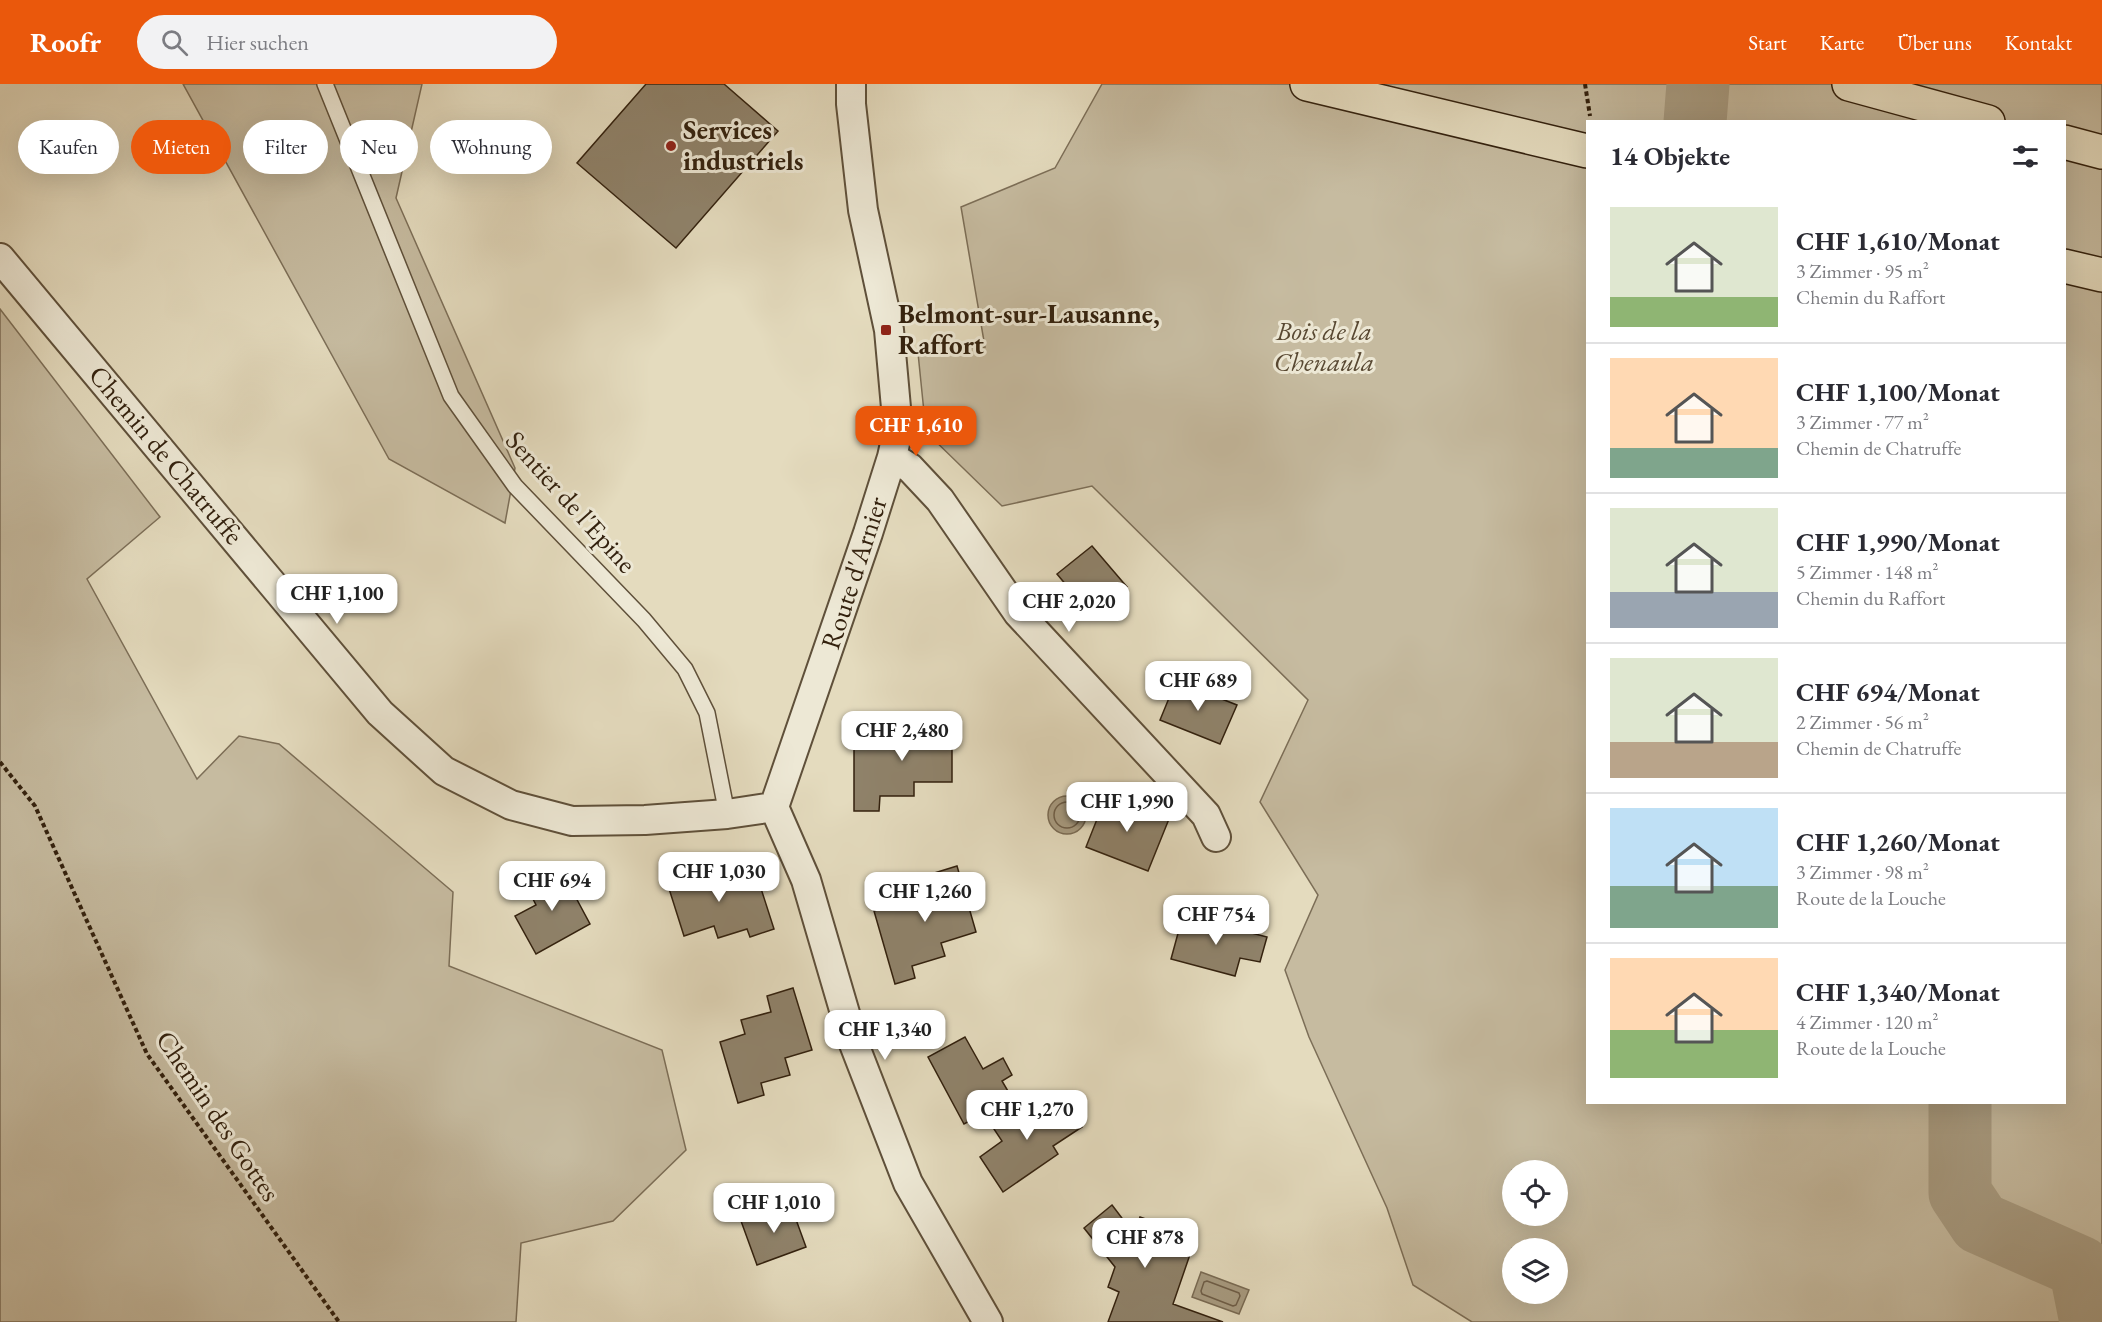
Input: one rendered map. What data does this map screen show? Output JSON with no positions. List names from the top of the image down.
{
  "streets": {
    "street": ["Chemin de Chatruffe", "Route d'Arnier"],
    "lane": ["Sentier de l'Epine"],
    "path": ["Chemin des Gottes"]
  },
  "crossings": [
    ["Chemin de Chatruffe", "Sentier de l'Epine"],
    ["Chemin de Chatruffe", "Route d'Arnier"]
  ],
  "parks": ["Bois de la Chenaula"],
  "places": {
    "other": ["Services industriels"],
    "transit": ["Belmont-sur-Lausanne, Raffort"]
  },
  "page": {
    "header": "Roofr",
    "search": "Hier suchen",
    "nav": [
      "Start",
      "Karte",
      "Über uns",
      "Kontakt"
    ],
    "chip": [
      "Kaufen",
      "Mieten",
      "Filter",
      "Neu",
      "Wohnung"
    ],
    "heading": "14 Objekte",
    "list": [
      {
        "name": "CHF 1,610/Monat",
        "note": "3 Zimmer · 95 m² · Chemin du Raffort"
      },
      {
        "name": "CHF 1,100/Monat",
        "note": "3 Zimmer · 77 m² · Chemin de Chatruffe"
      },
      {
        "name": "CHF 1,990/Monat",
        "note": "5 Zimmer · 148 m² · Chemin du Raffort"
      },
      {
        "name": "CHF 694/Monat",
        "note": "2 Zimmer · 56 m² · Chemin de Chatruffe"
      },
      {
        "name": "CHF 1,260/Monat",
        "note": "3 Zimmer · 98 m² · Route de la Louche"
      },
      {
        "name": "CHF 1,340/Monat",
        "note": "4 Zimmer · 120 m² · Route de la Louche"
      }
    ],
    "price": [
      "CHF 1,610",
      "CHF 1,100",
      "CHF 2,020",
      "CHF 689",
      "CHF 2,480",
      "CHF 1,990",
      "CHF 1,030",
      "CHF 694",
      "CHF 1,260",
      "CHF 754",
      "CHF 1,340",
      "CHF 1,270",
      "CHF 1,010",
      "CHF 878"
    ]
  }
}
